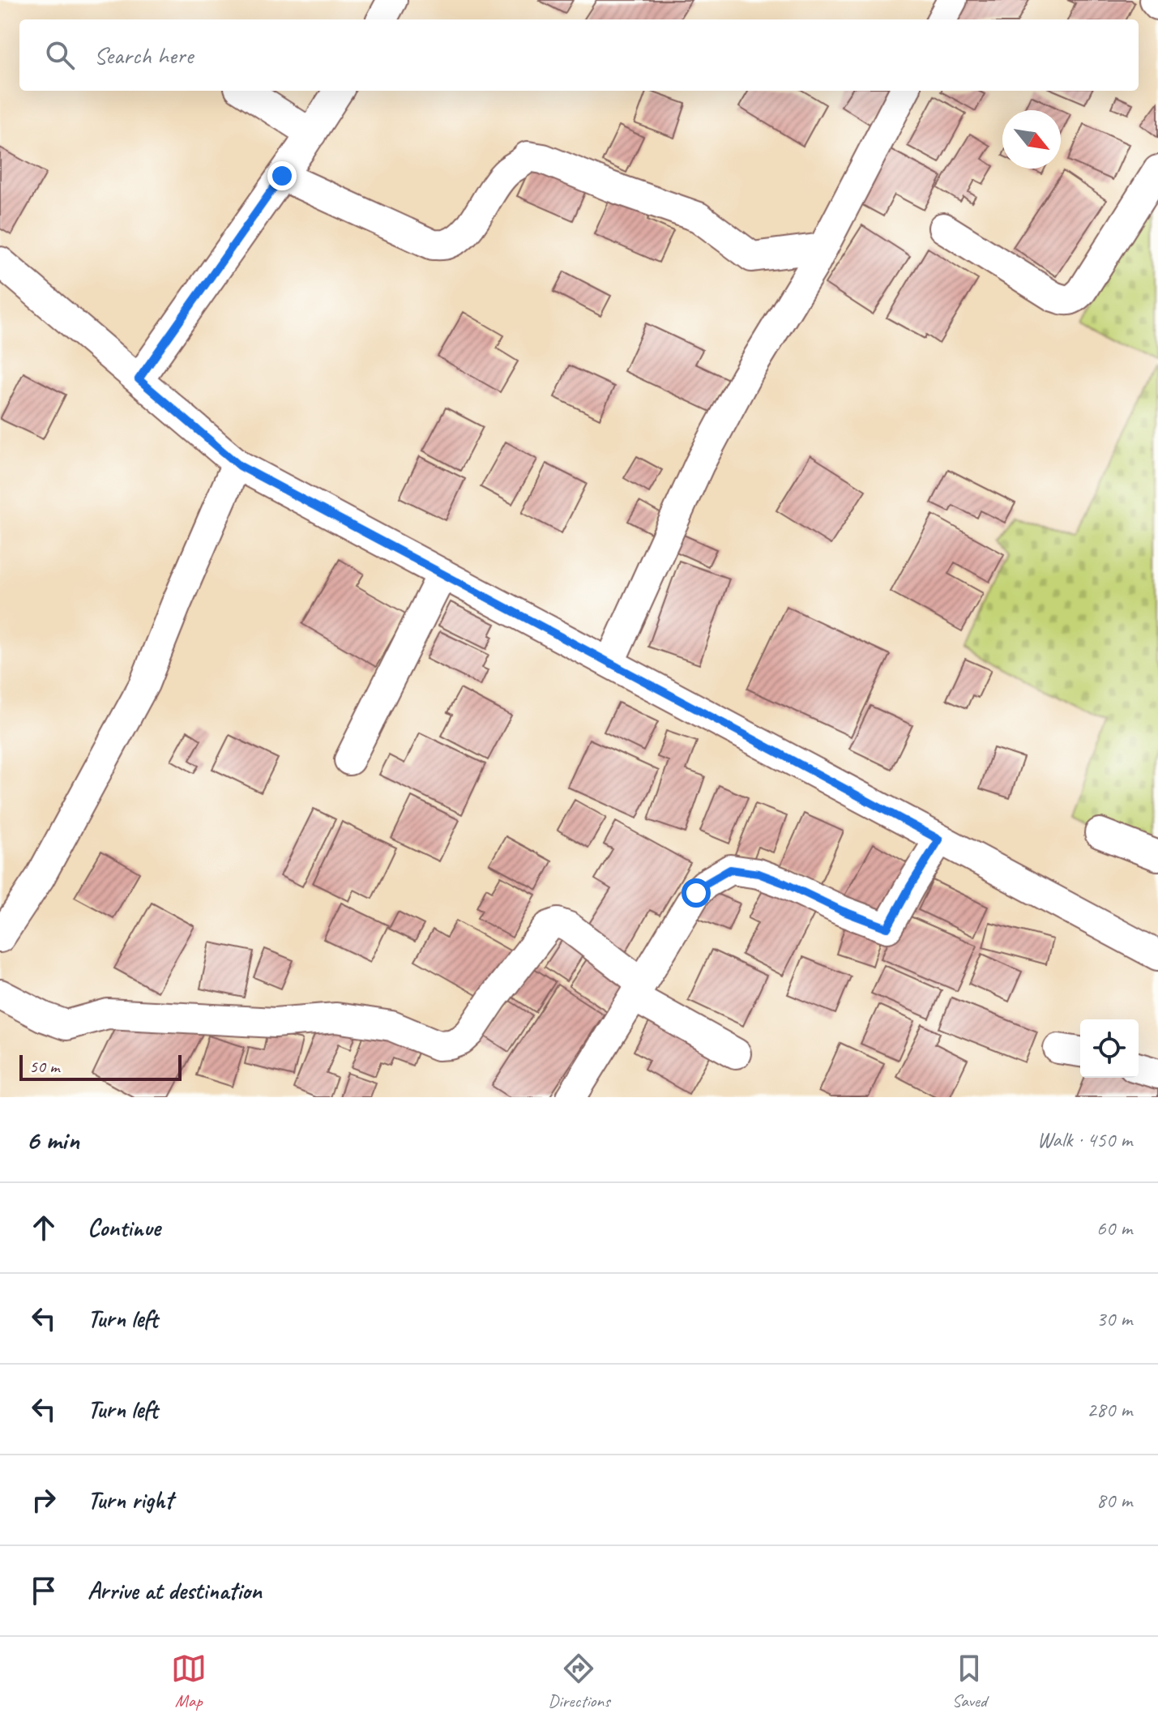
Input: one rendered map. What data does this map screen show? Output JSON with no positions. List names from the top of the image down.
{
  "scale_bar": "50 m",
  "north": "bottom right",
  "page": {
    "search": "Search here",
    "scale": "50 m",
    "heading": ["6 min", "Walk · 450 m"],
    "list": [
      ["Continue", "60 m"],
      ["Turn left", "30 m"],
      ["Turn left", "280 m"],
      ["Turn right", "80 m"],
      "Arrive at destination"
    ],
    "nav": ["Map", "Directions", "Saved"]
  }
}
